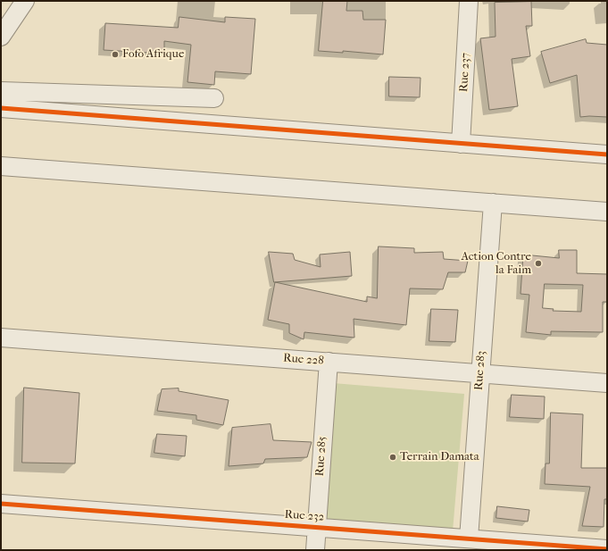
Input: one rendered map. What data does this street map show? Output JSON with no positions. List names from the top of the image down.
{
  "streets": {
    "street": [
      "Rue 237",
      "Rue 228",
      "Rue 283",
      "Rue 285",
      "Rue 232"
    ]
  },
  "crossings": [
    ["Rue 228", "Rue 283"],
    ["Rue 228", "Rue 285"],
    ["Rue 283", "Rue 232"],
    ["Rue 285", "Rue 232"]
  ],
  "places": ["Fofo Afrique", "Action Contre la Faim", "Terrain Damata"]
}
